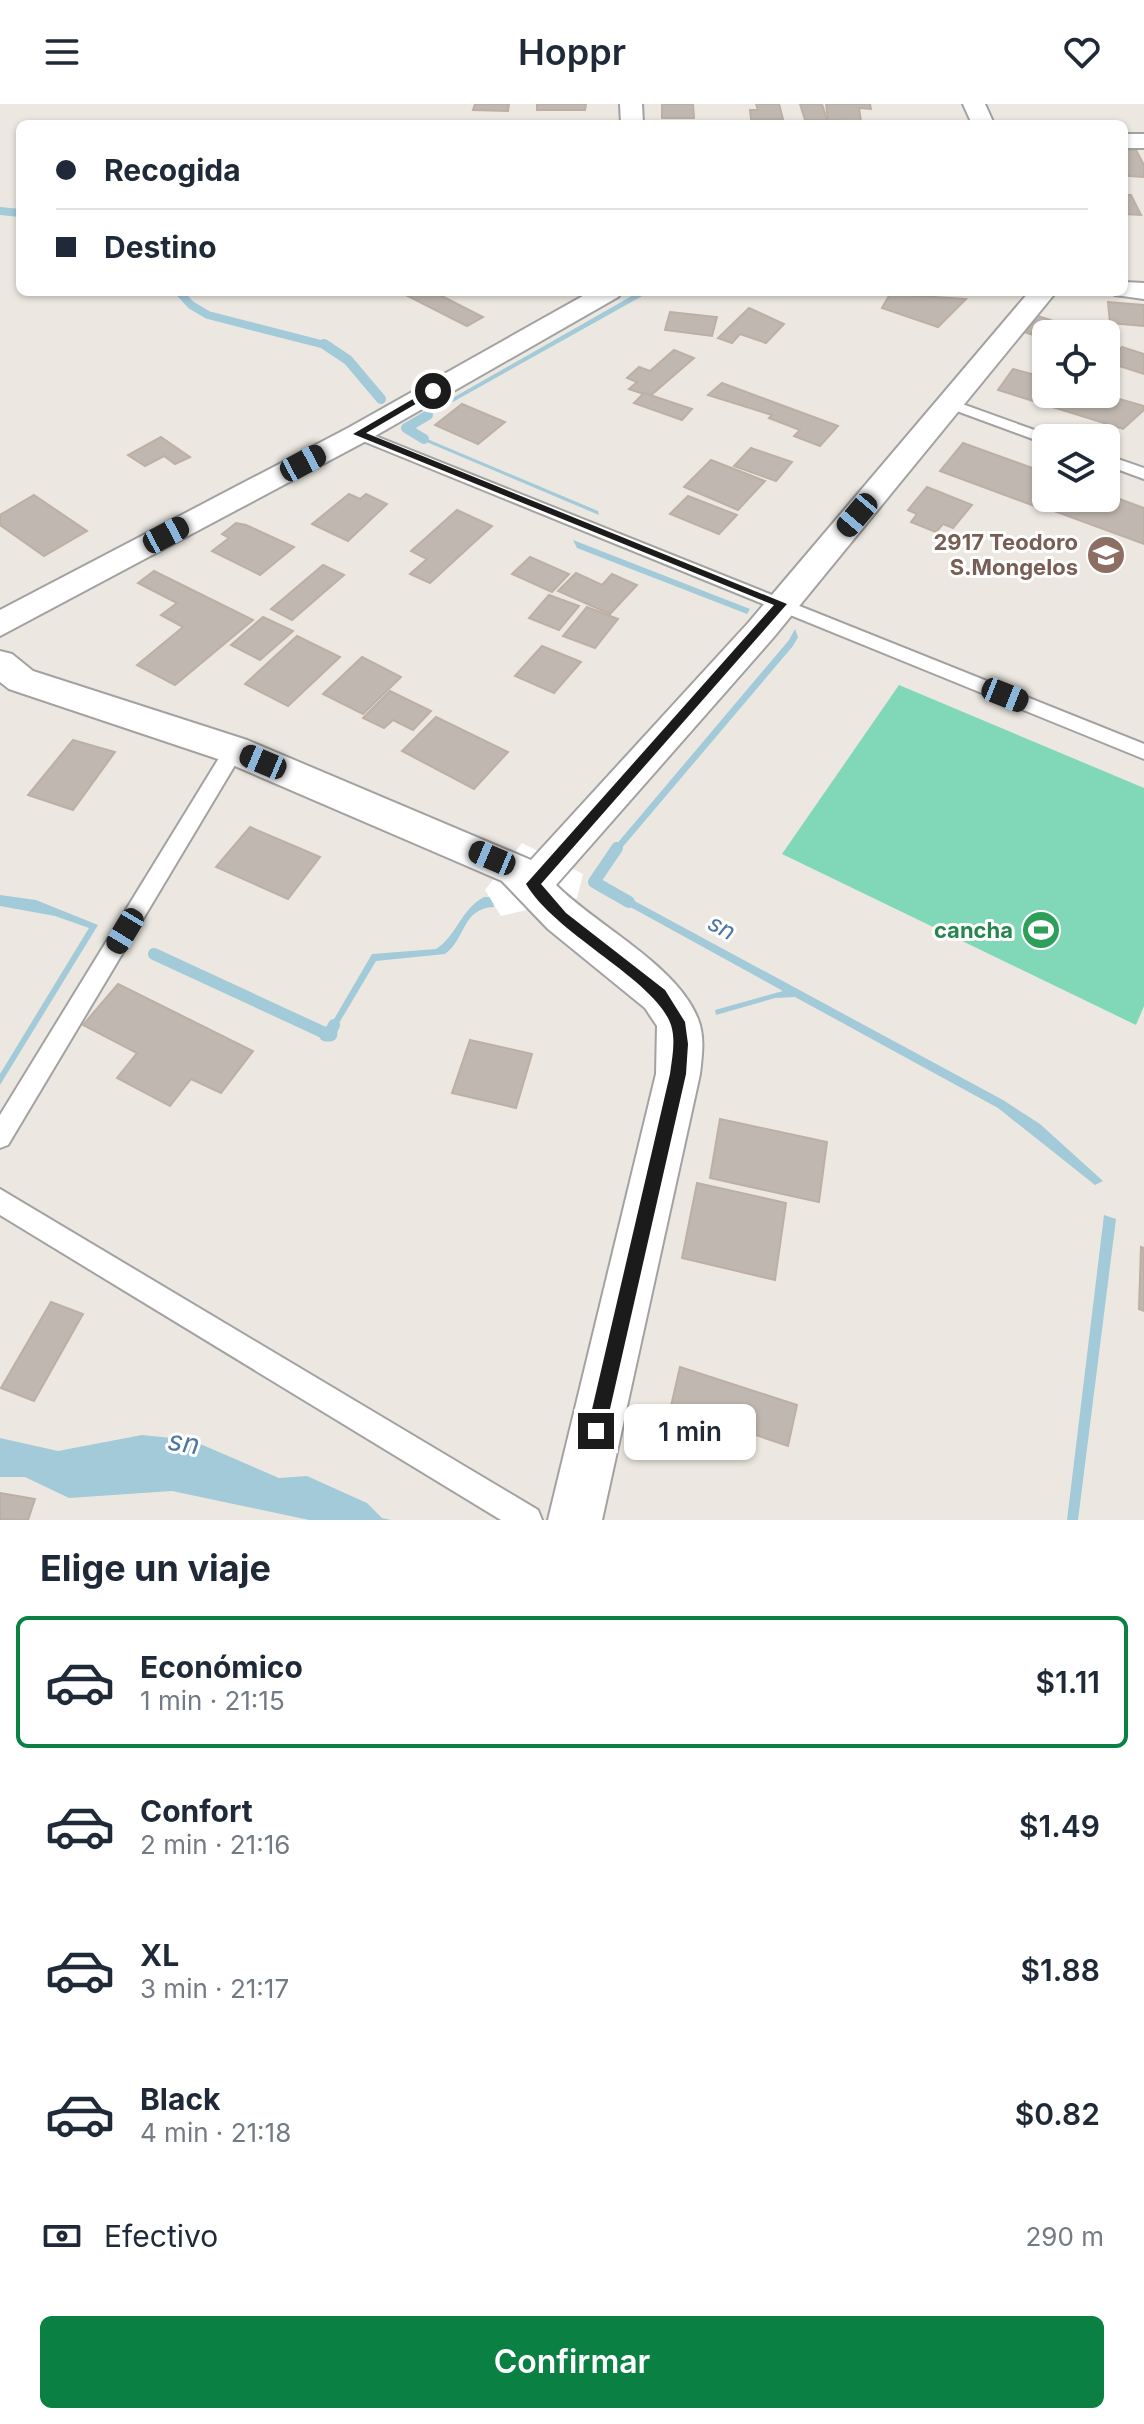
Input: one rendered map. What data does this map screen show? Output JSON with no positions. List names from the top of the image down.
{
  "water": ["sn"],
  "places": {
    "school or university": ["2917 Teodoro S.Mongelos"],
    "sports": ["cancha"]
  },
  "page": {
    "header": "Hoppr",
    "banner": ["Recogida", "Destino"],
    "bubble": "1 min",
    "heading": "Elige un viaje",
    "list": [
      {
        "name": "Económico",
        "note": "1 min · 21:15",
        "value": "$1.11"
      },
      {
        "name": "Confort",
        "note": "2 min · 21:16",
        "value": "$1.49"
      },
      {
        "name": "XL",
        "note": "3 min · 21:17",
        "value": "$1.88"
      },
      {
        "name": "Black",
        "note": "4 min · 21:18",
        "value": "$0.82"
      }
    ],
    "pay": ["Efectivo", "290 m"],
    "buttons": "Confirmar"
  }
}
